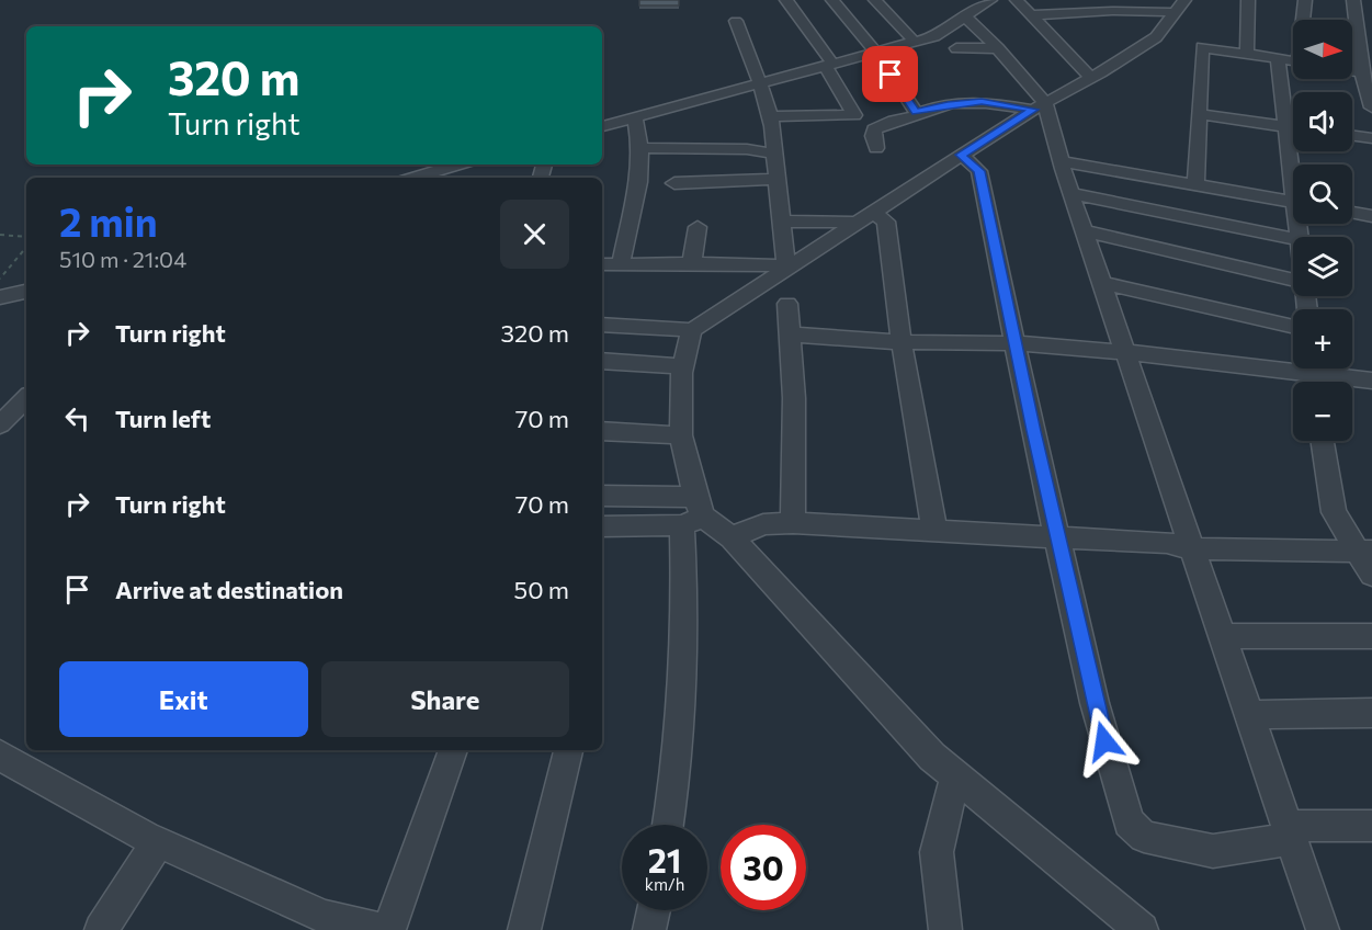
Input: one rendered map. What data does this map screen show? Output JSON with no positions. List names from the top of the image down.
{
  "north": "right",
  "page": {
    "map_buttons": ["+", "−"],
    "turn": ["320 m", "Turn right"],
    "heading": ["2 min", "510 m · 21:04"],
    "list": [
      {
        "name": "Turn right",
        "value": "320 m"
      },
      {
        "name": "Turn left",
        "value": "70 m"
      },
      {
        "name": "Turn right",
        "value": "70 m"
      },
      {
        "name": "Arrive at destination",
        "value": "50 m"
      }
    ],
    "buttons": ["Exit", "Share"],
    "speed": "21 km/h",
    "limit": "30"
  }
}
